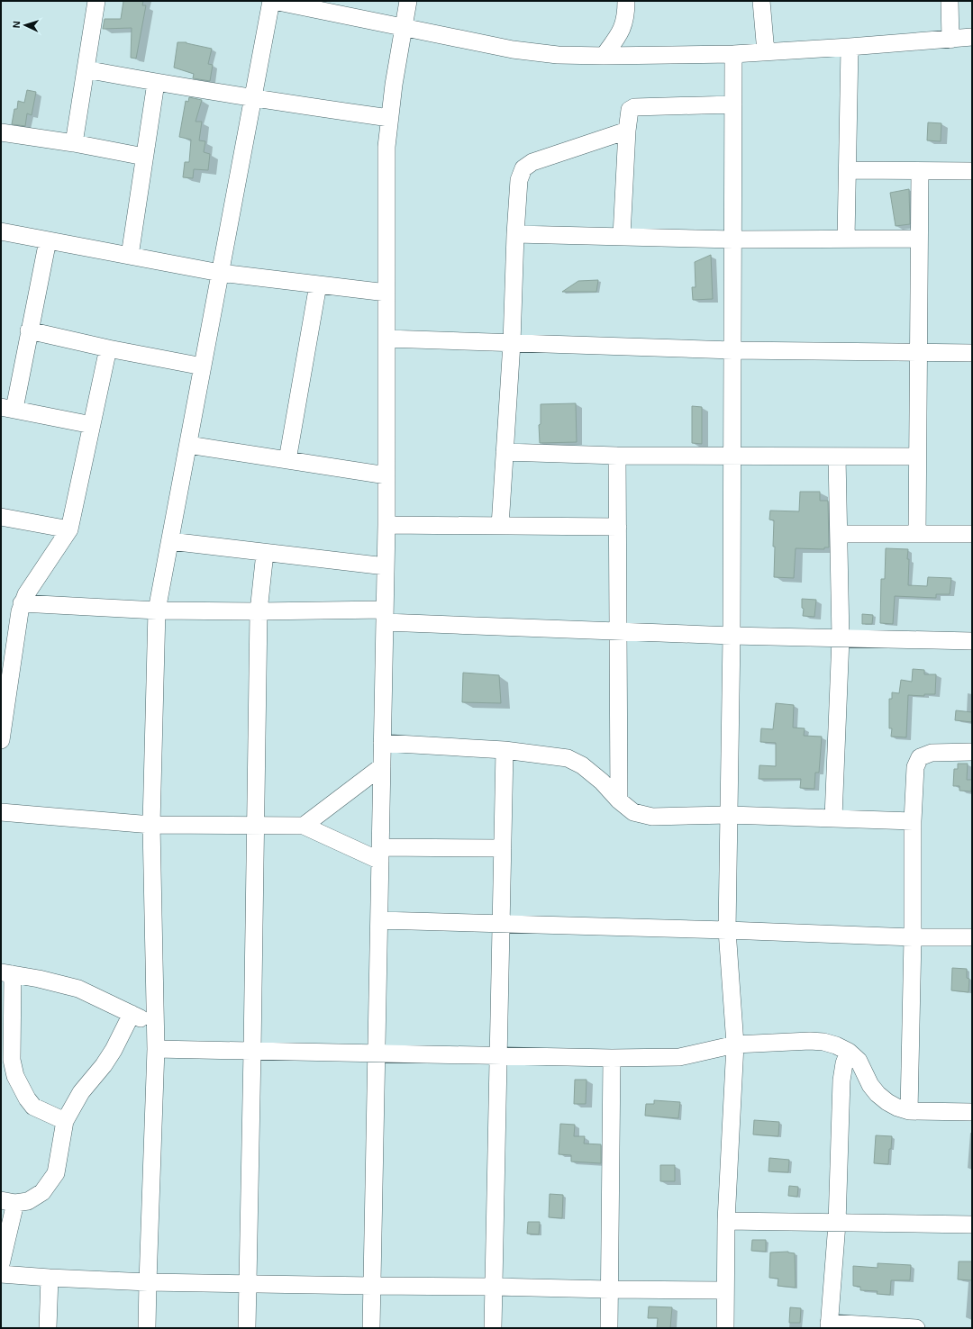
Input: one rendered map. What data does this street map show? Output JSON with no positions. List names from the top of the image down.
{
  "north": "left"
}
